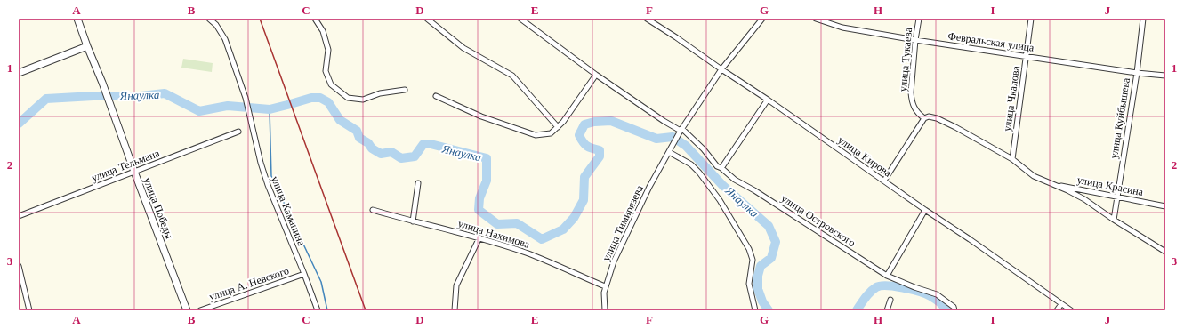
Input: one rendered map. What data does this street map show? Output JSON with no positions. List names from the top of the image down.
{
  "streets": {
    "street": [
      "Февральская улица",
      "улица Тукаева",
      "улица Чкалова",
      "улица Куйбышева",
      "улица Кирова",
      "улица Тельмана",
      "улица Красина",
      "улица Победы",
      "улица Каманина",
      "улица Островского",
      "улица Тимирязева",
      "улица Нахимова",
      "улица А. Невского"
    ]
  },
  "crossings": [
    ["Февральская улица", "улица Тукаева"],
    ["Февральская улица", "улица Чкалова"],
    ["Февральская улица", "улица Куйбышева"],
    ["улица Куйбышева", "улица Красина"],
    ["улица Тельмана", "улица Победы"],
    ["улица Каманина", "улица А. Невского"],
    ["улица Островского", "улица Тимирязева"],
    ["улица Тимирязева", "улица Нахимова"]
  ],
  "water": ["Янаулка"],
  "grid": {
    "columns": [
      "A",
      "B",
      "C",
      "D",
      "E",
      "F",
      "G",
      "H",
      "I",
      "J"
    ],
    "rows": ["1", "2", "3"]
  }
}
